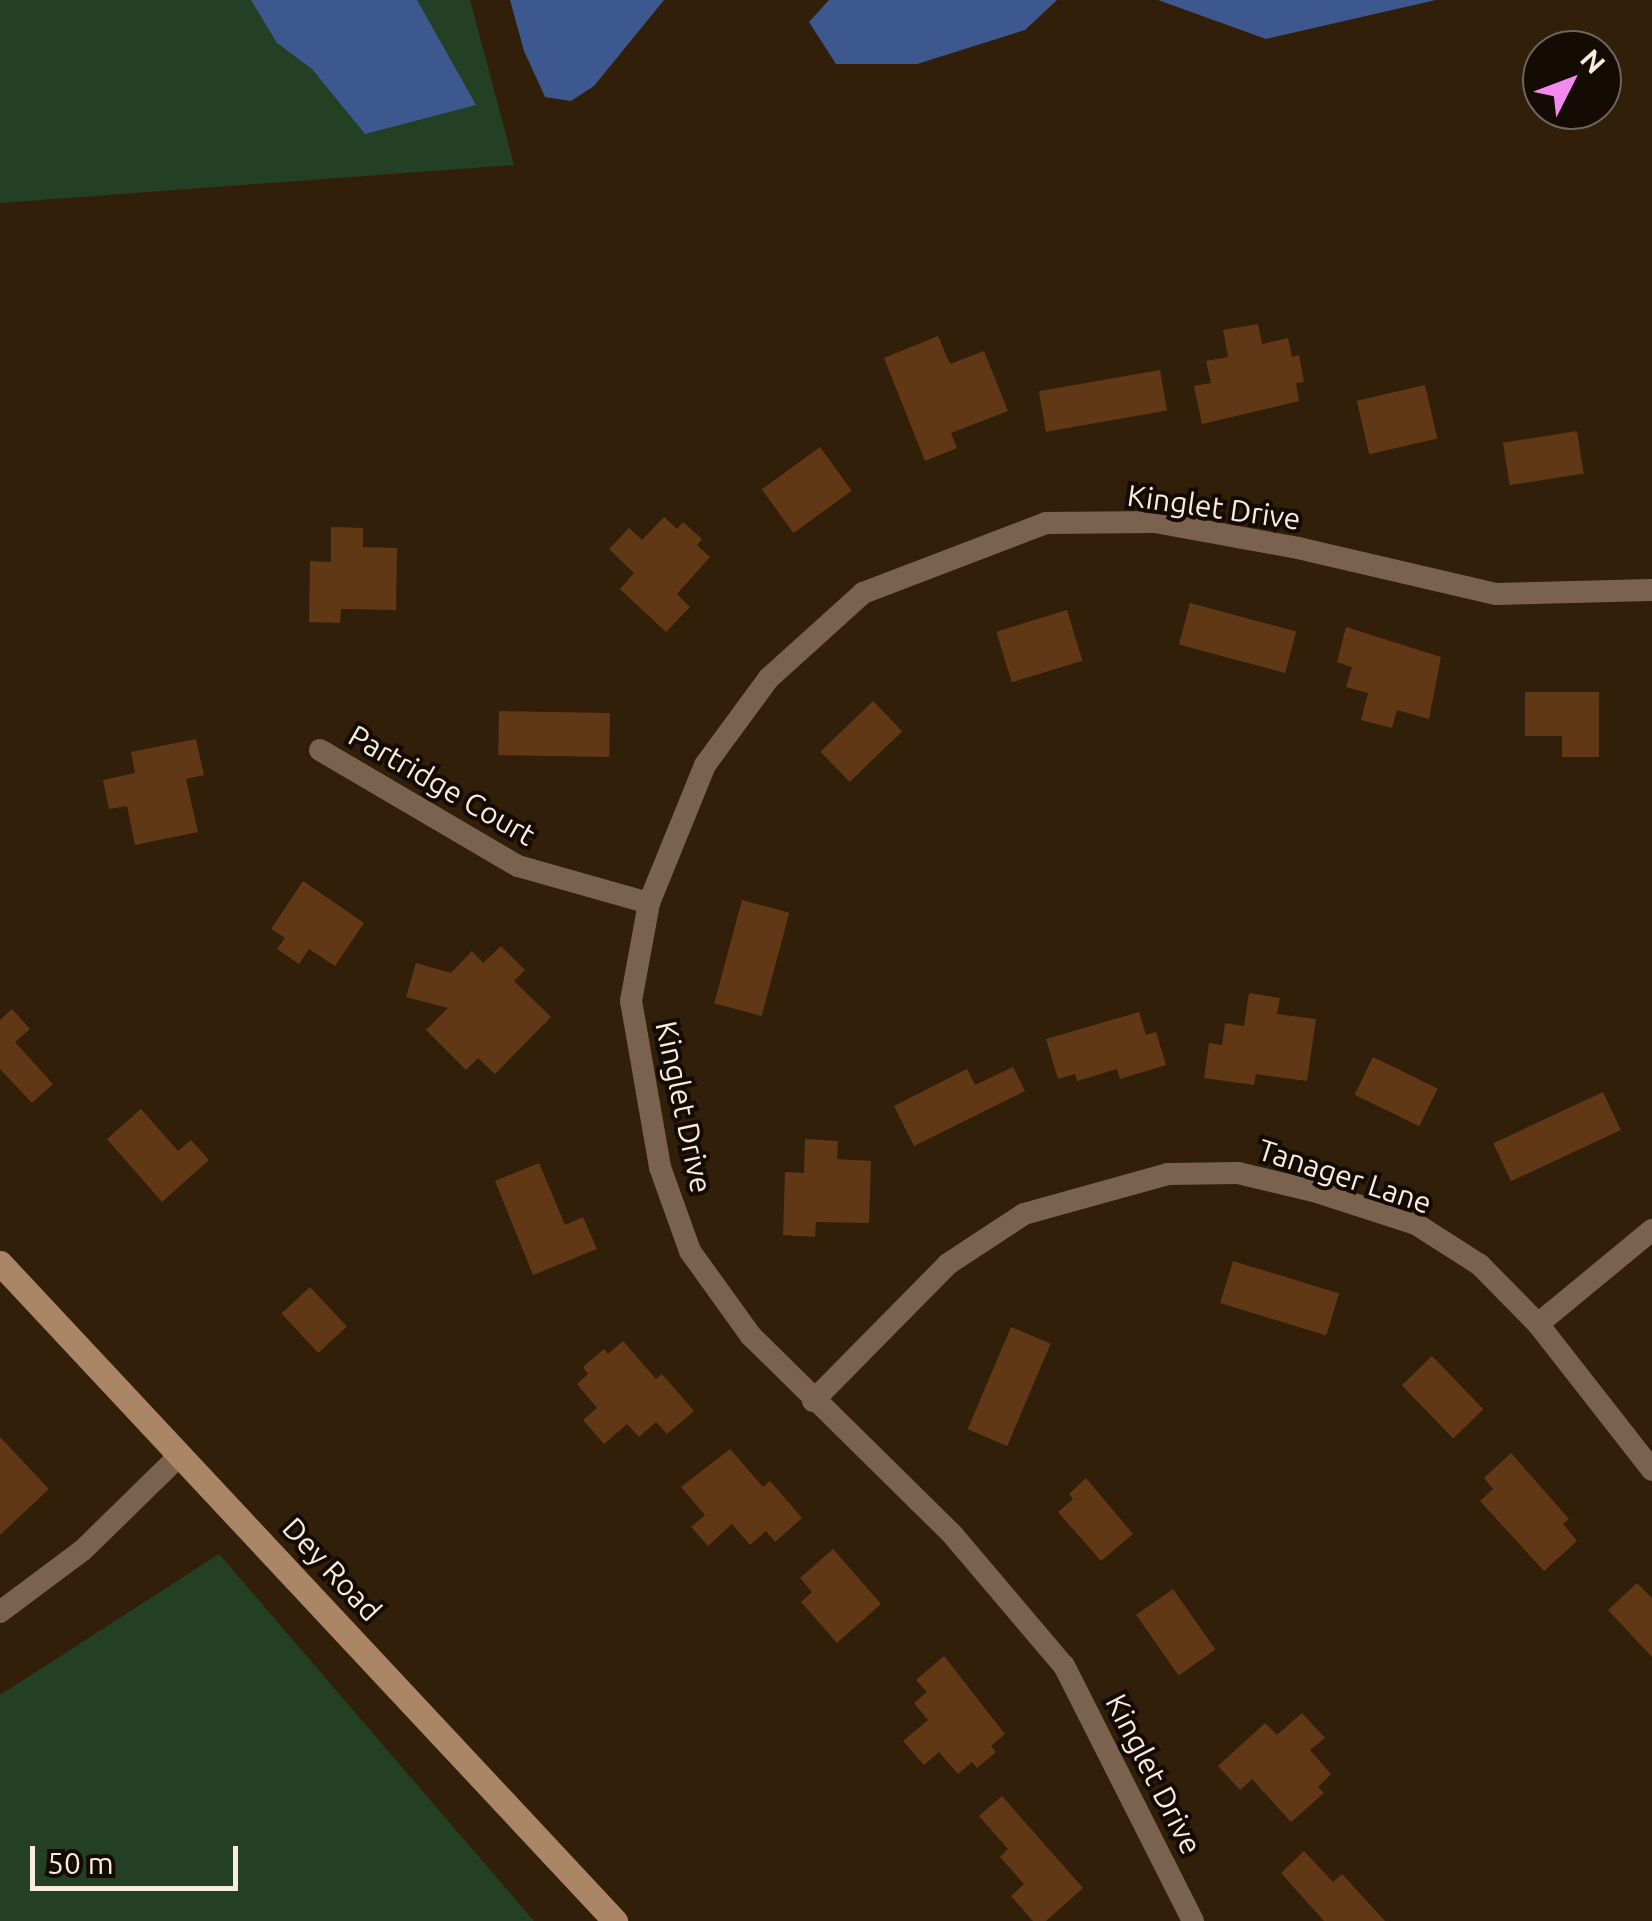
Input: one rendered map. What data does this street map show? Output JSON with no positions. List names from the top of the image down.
{
  "streets": {
    "main road": ["Dey Road"],
    "street": ["Kinglet Drive", "Partridge Court", "Tanager Lane"]
  },
  "crossings": [
    ["Kinglet Drive", "Partridge Court"],
    ["Kinglet Drive", "Tanager Lane"]
  ],
  "scale_bar": "50 m",
  "north": "top right"
}
